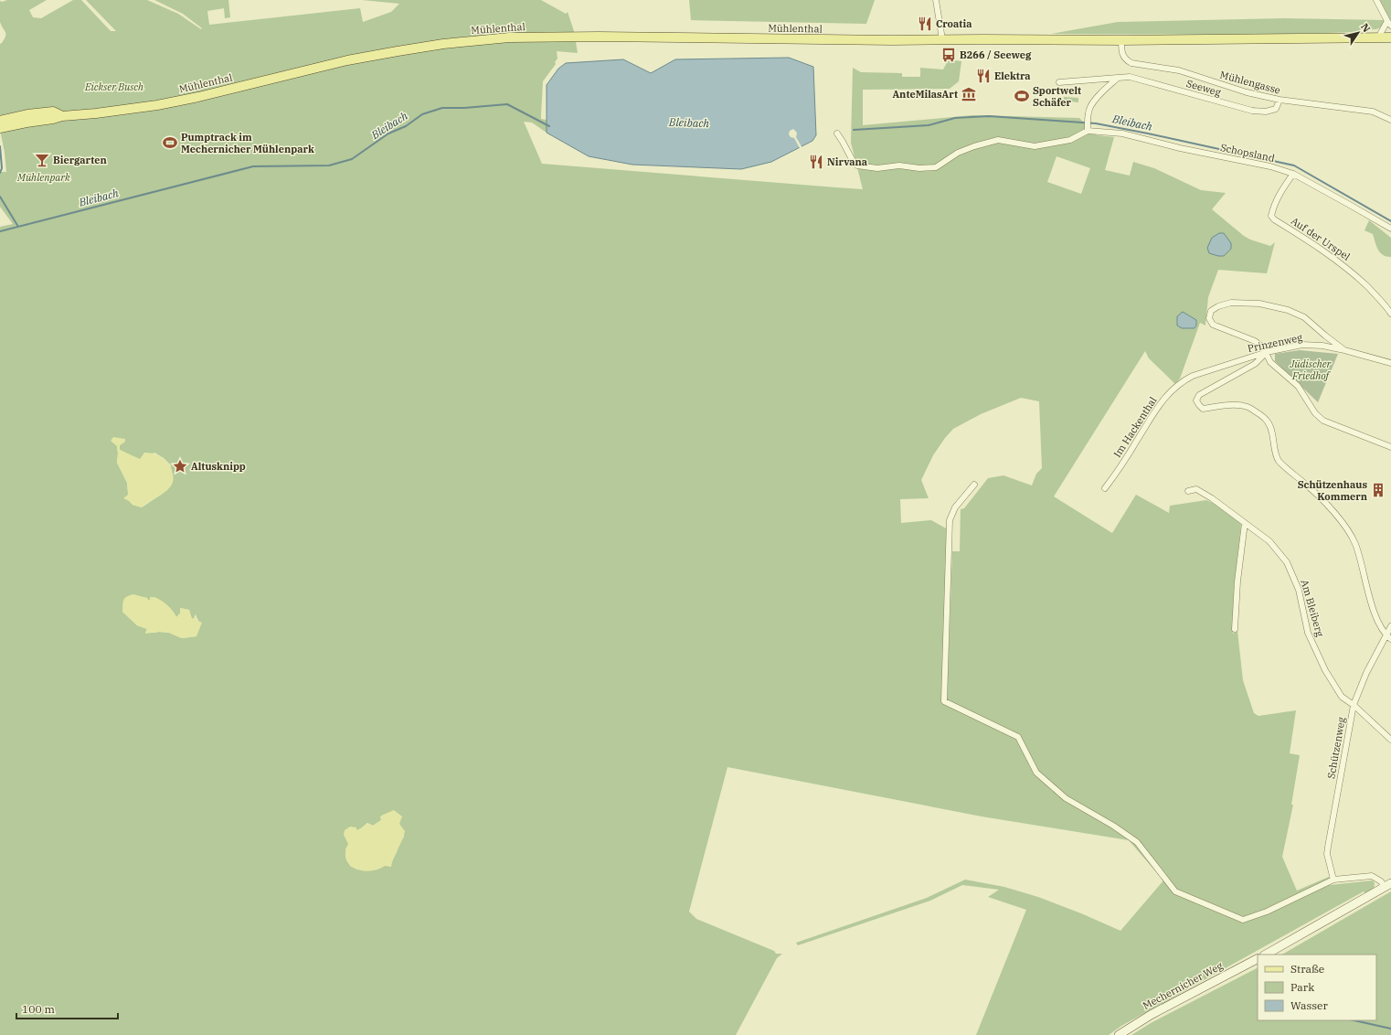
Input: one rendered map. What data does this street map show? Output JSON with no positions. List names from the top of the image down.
{
  "streets": {
    "main road": ["Mühlenthal"],
    "street": [
      "Mühlengasse",
      "Seeweg",
      "Schopsland",
      "Auf der Urspel",
      "Prinzenweg",
      "Im Hackenthal",
      "Am Bleiberg",
      "Schützenweg",
      "Mechernicher Weg"
    ]
  },
  "crossings": [
    ["Mühlenthal", "Mühlengasse"],
    ["Mühlengasse", "Seeweg"],
    ["Schopsland", "Auf der Urspel"],
    ["Prinzenweg", "Im Hackenthal"],
    ["Am Bleiberg", "Schützenweg"]
  ],
  "water": ["Bleibach"],
  "parks": ["Eickser Busch", "Mühlenpark", "Jüdischer Friedhof"],
  "places": {
    "restaurant": ["Croatia", "Elektra", "Nirvana"],
    "bus stop": ["B266 / Seeweg"],
    "museum": ["AnteMilasArt"],
    "sports": ["Sportwelt Schäfer", "Pumptrack im Mechernicher Mühlenpark"],
    "bar": ["Biergarten"],
    "place": ["Altusknipp"],
    "building": ["Schützenhaus Kommern"]
  },
  "legend": ["Straße", "Park", "Wasser"],
  "scale_bar": "100 m",
  "north": "top right"
}
